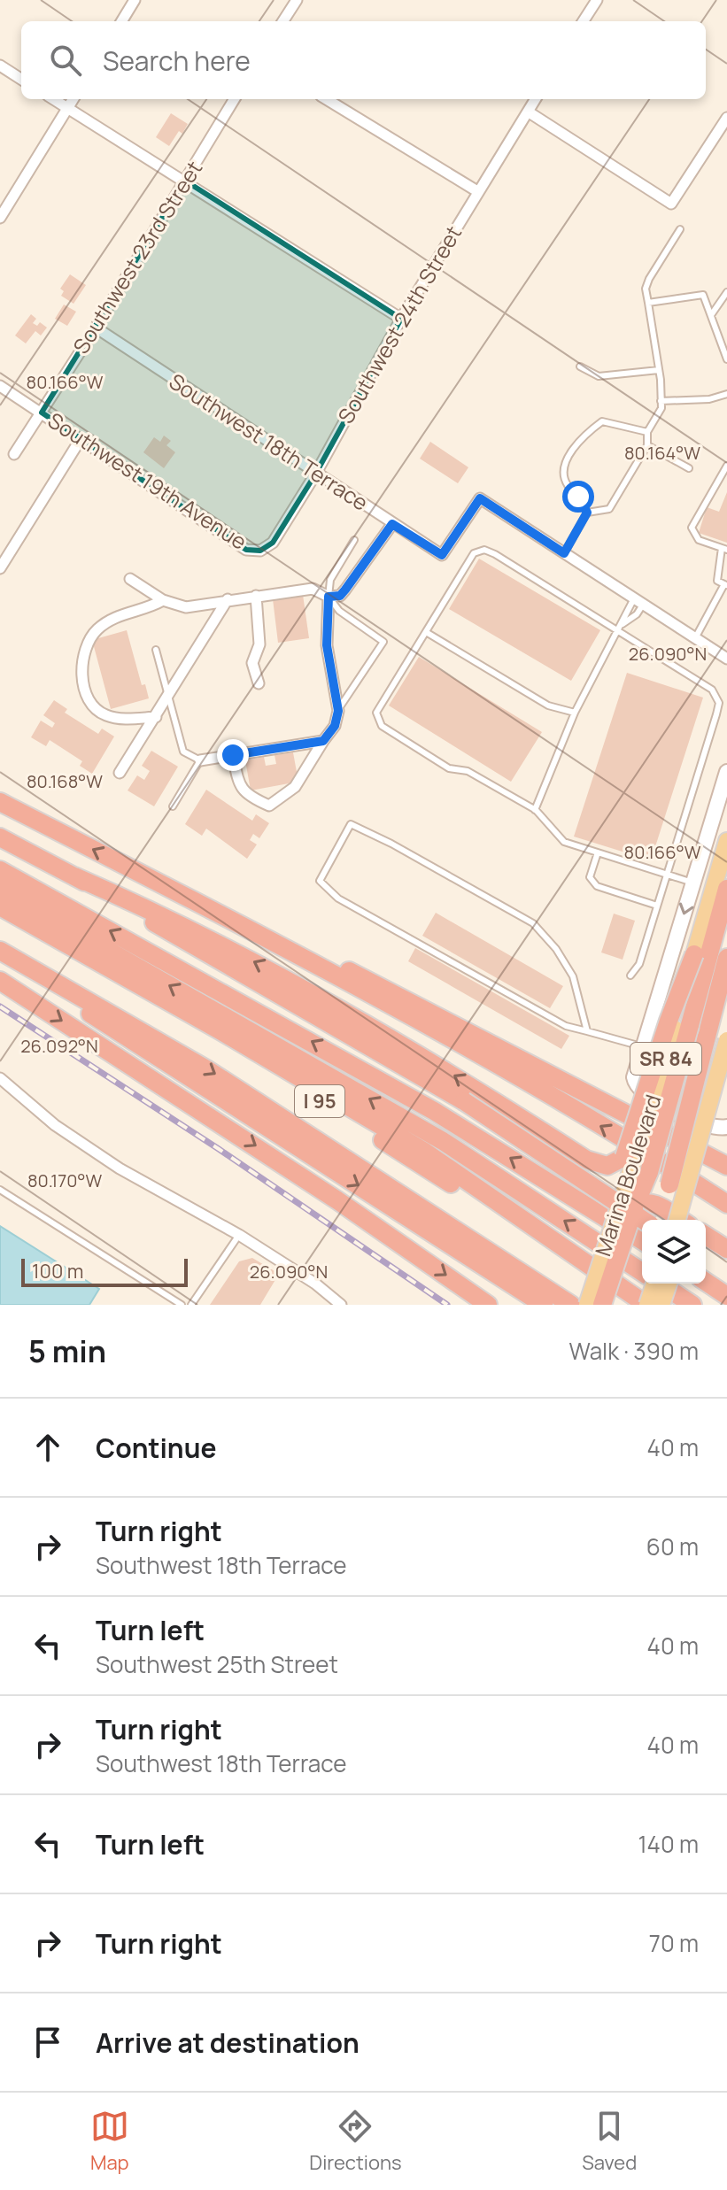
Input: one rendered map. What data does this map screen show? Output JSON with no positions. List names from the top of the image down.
{
  "streets": {
    "highway": ["I 95"],
    "main road": ["SR 84", "Marina Boulevard"],
    "street": [
      "Southwest 23rd Street",
      "Southwest 24th Street",
      "Southwest 18th Terrace",
      "Southwest 19th Avenue"
    ]
  },
  "crossings": [
    ["Southwest 23rd Street", "Southwest 18th Terrace"],
    ["Southwest 23rd Street", "Southwest 19th Avenue"],
    ["Southwest 24th Street", "Southwest 18th Terrace"],
    ["Southwest 24th Street", "Southwest 19th Avenue"]
  ],
  "scale_bar": "100 m",
  "page": {
    "search": "Search here",
    "scale": "100 m",
    "heading": ["5 min", "Walk · 390 m"],
    "list": [
      ["Continue", "40 m"],
      ["Turn right", "Southwest 18th Terrace", "60 m"],
      ["Turn left", "Southwest 25th Street", "40 m"],
      ["Turn right", "Southwest 18th Terrace", "40 m"],
      ["Turn left", "140 m"],
      ["Turn right", "70 m"],
      "Arrive at destination"
    ],
    "nav": ["Map", "Directions", "Saved"]
  },
  "coordinates": [
    "80.166°W",
    "80.164°W",
    "26.090°N",
    "80.168°W",
    "26.092°N",
    "80.170°W"
  ]
}
